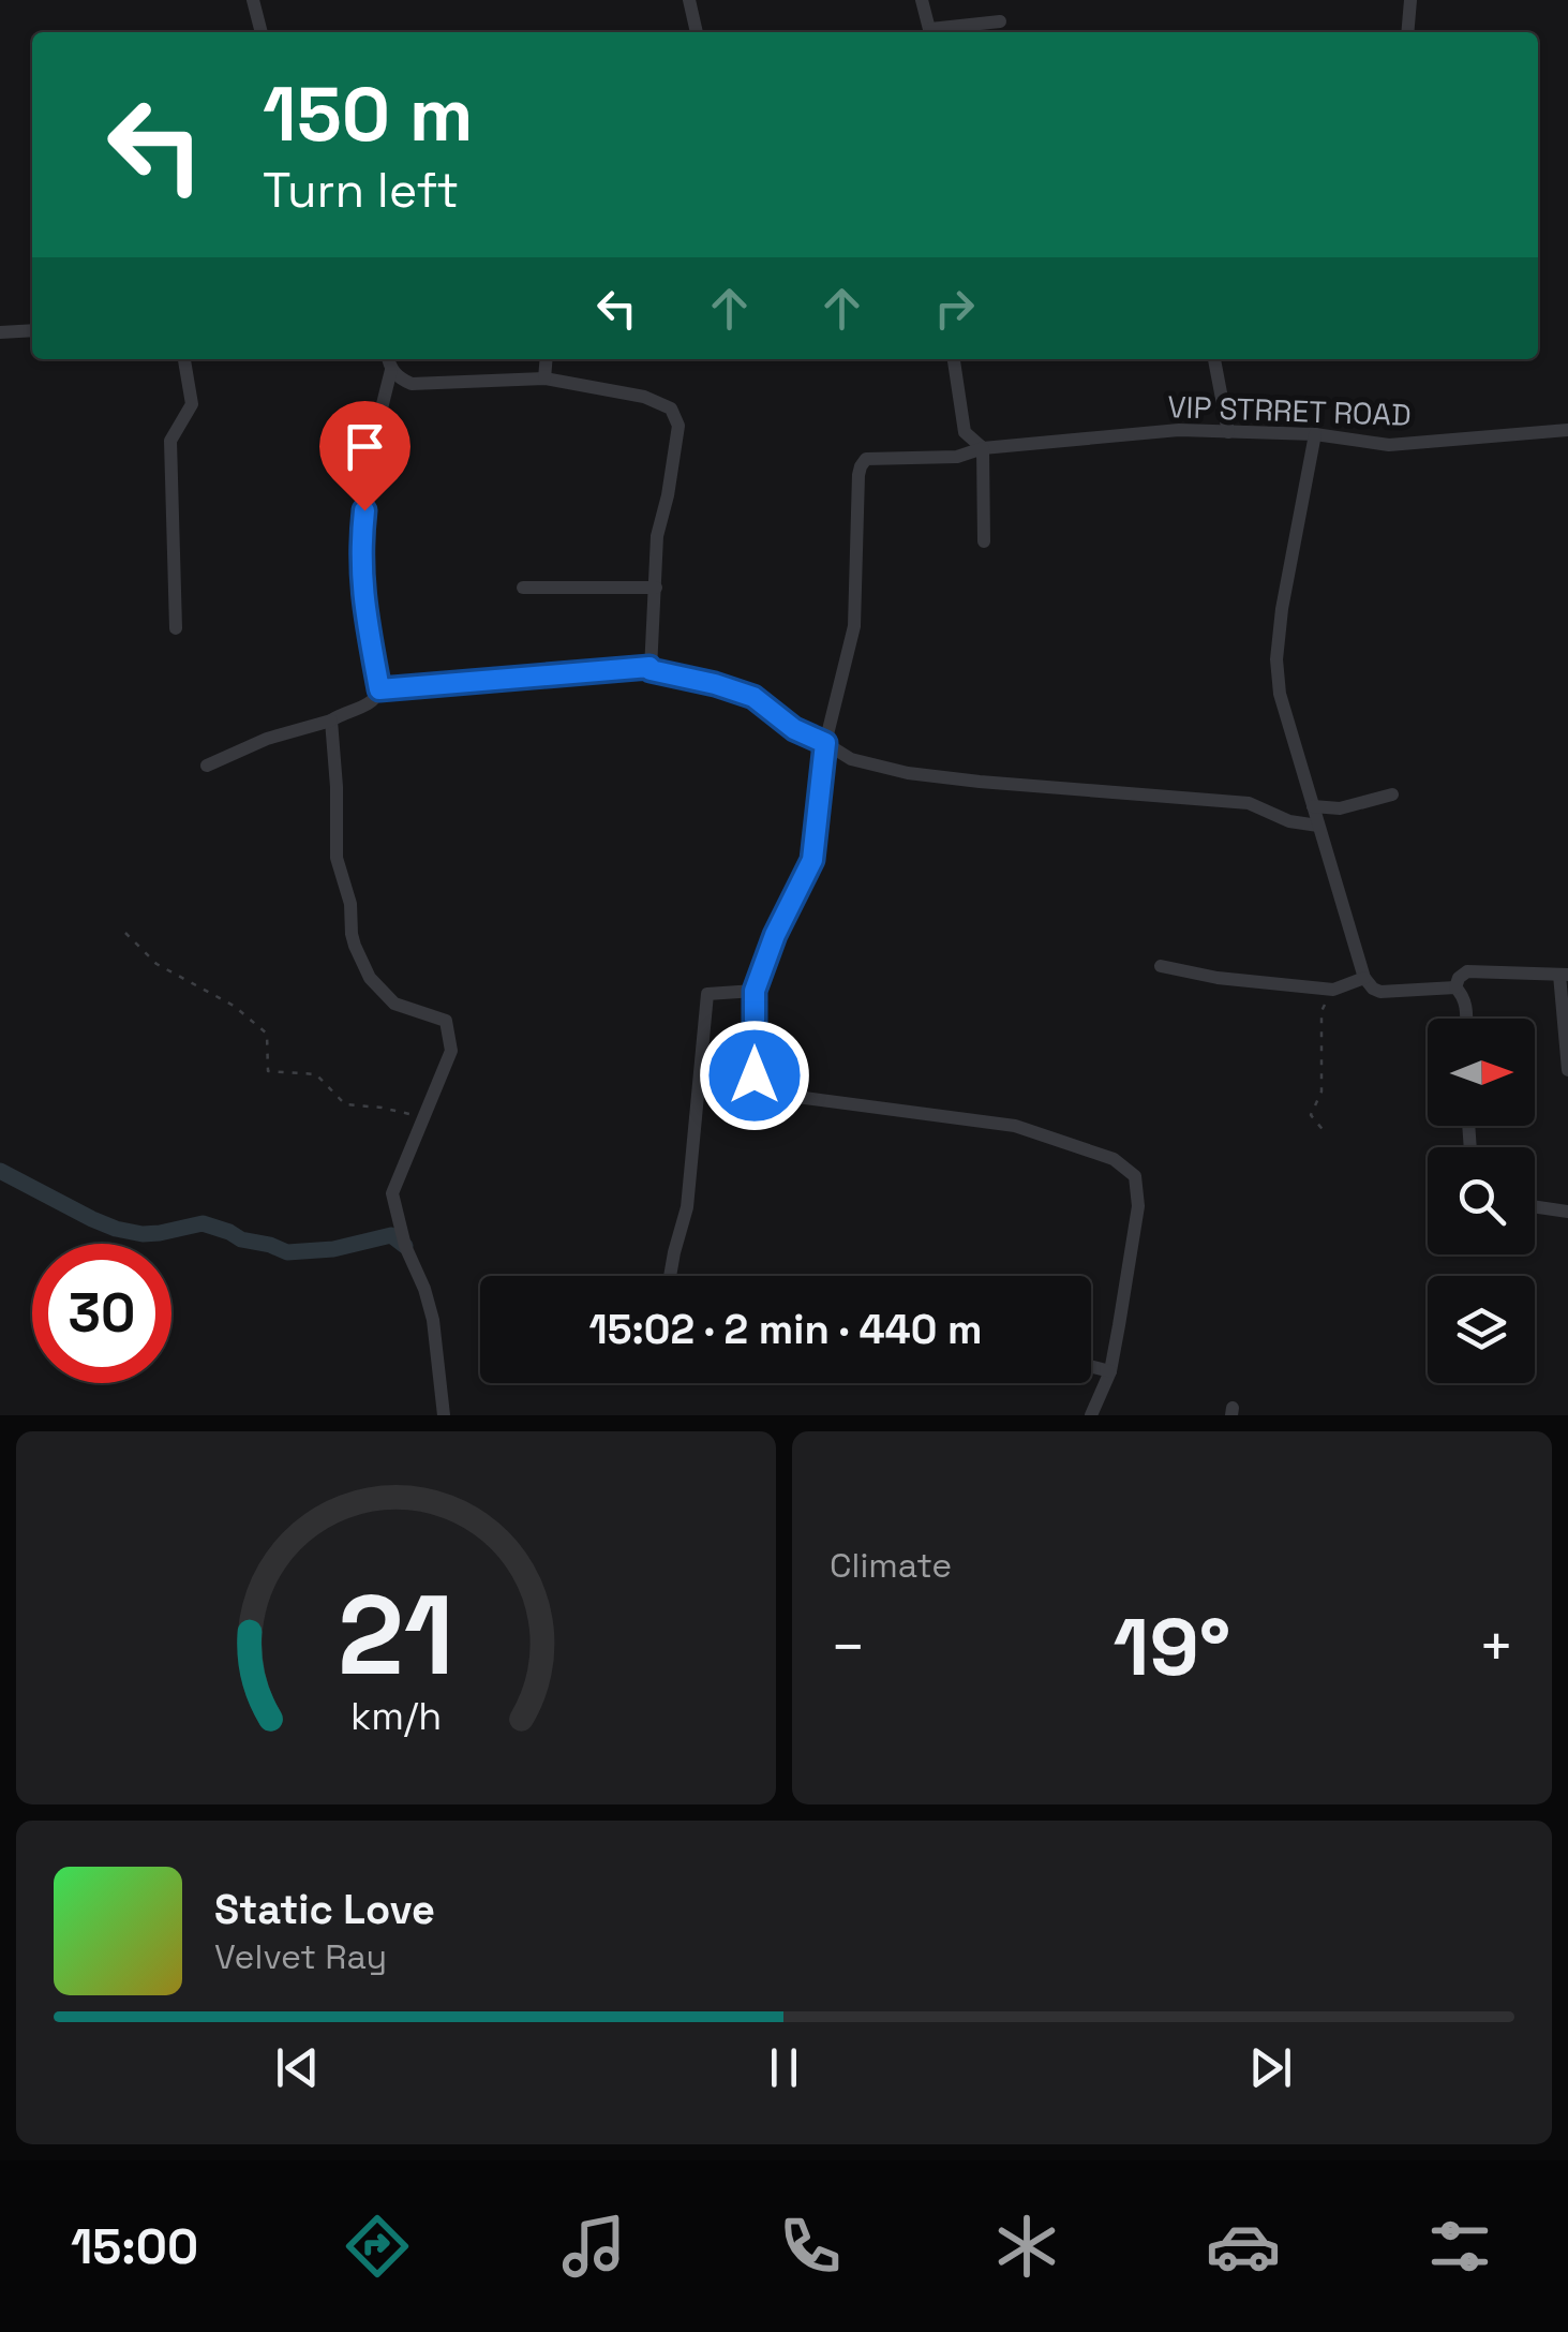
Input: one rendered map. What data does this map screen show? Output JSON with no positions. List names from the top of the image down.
{
  "streets": {
    "street": ["VIP STRRET ROAD"]
  },
  "north": "right",
  "page": {
    "turn": ["150 m", "Turn left"],
    "limit": "30",
    "trip": "15:02 · 2 min · 440 m",
    "tile": "Climate",
    "heat": ["−", "19°", "+"],
    "song": ["Static Love", "Velvet Ray"],
    "tabs": "15:00",
    "gauge": ["21", "km/h"]
  }
}
